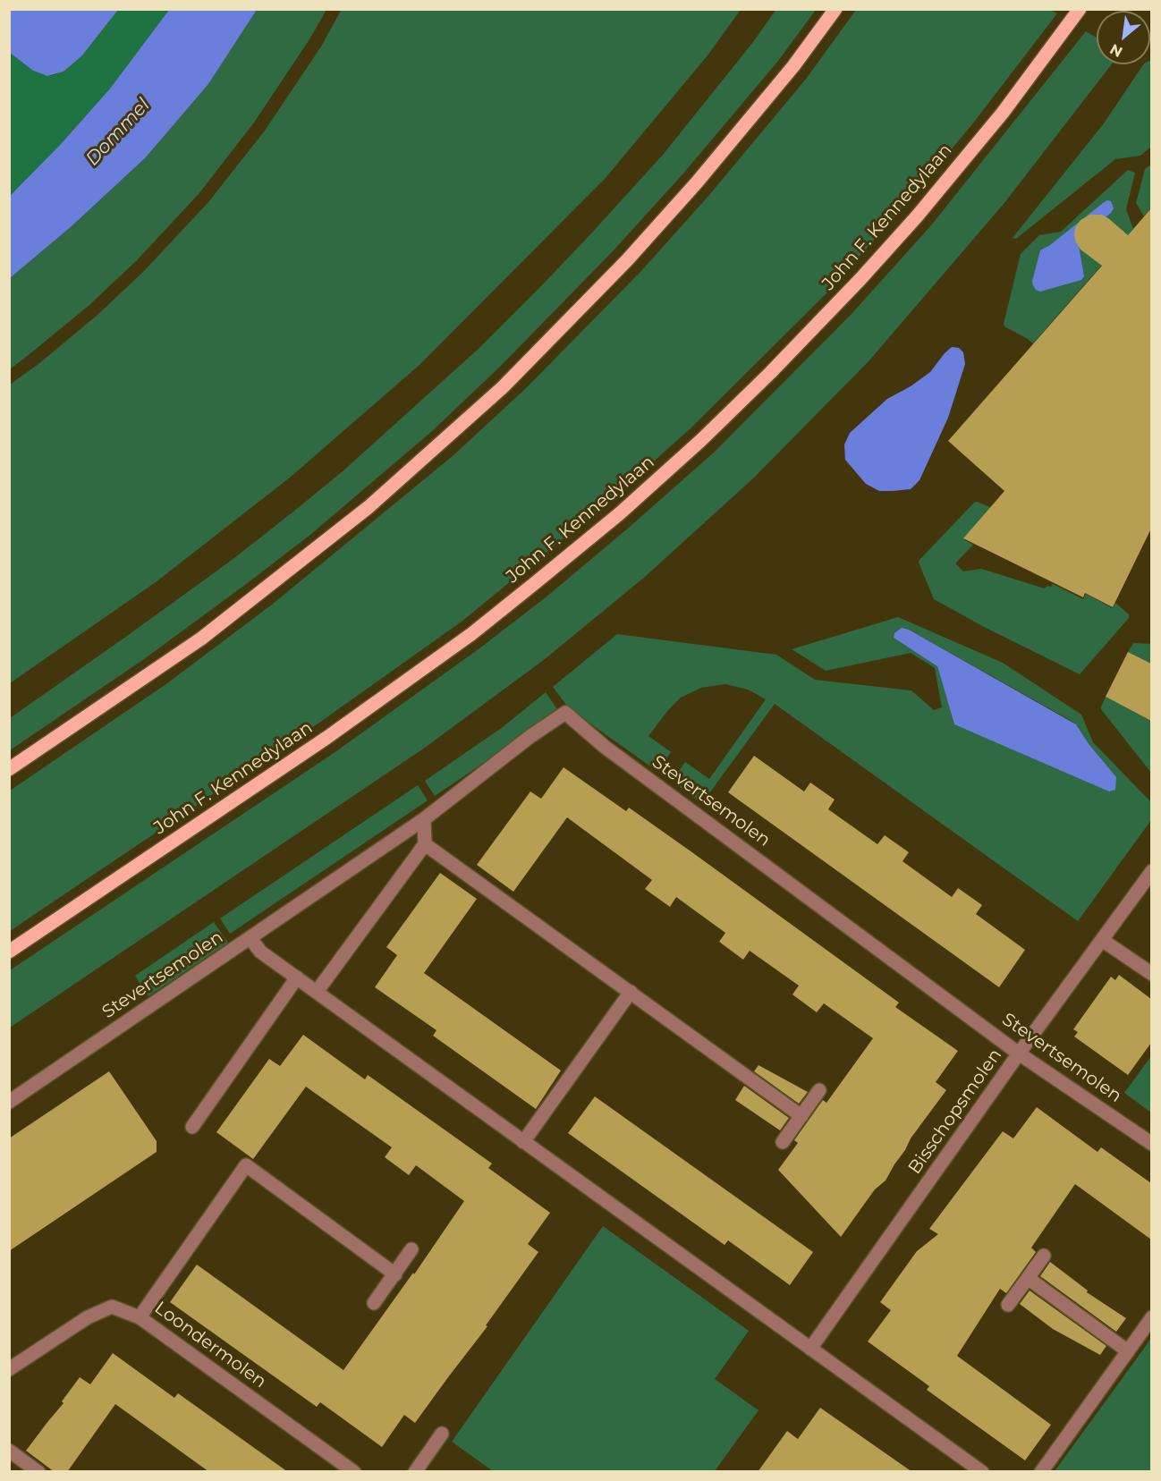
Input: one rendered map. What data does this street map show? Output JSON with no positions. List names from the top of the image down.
{
  "streets": {
    "main road": ["John F. Kennedylaan"],
    "street": ["Stevertsemolen", "Bisschopsmolen", "Loondermolen"]
  },
  "crossings": [
    ["Stevertsemolen", "Bisschopsmolen"]
  ],
  "water": ["Dommel"],
  "north": "bottom left"
}
